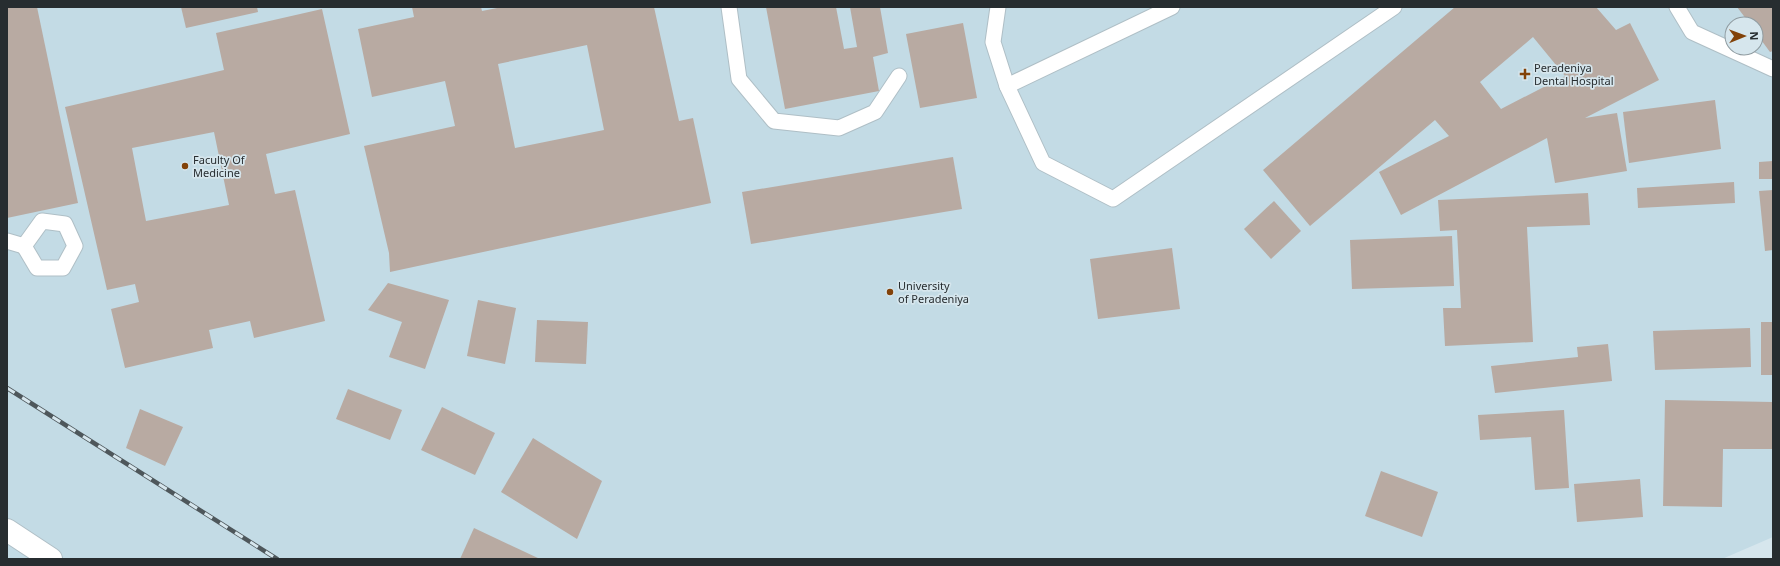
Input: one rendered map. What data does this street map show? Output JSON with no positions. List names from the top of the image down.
{
  "places": {
    "health": ["Peradeniya Dental Hospital"],
    "other": ["Faculty Of Medicine", "University of Peradeniya"]
  },
  "north": "right"
}
